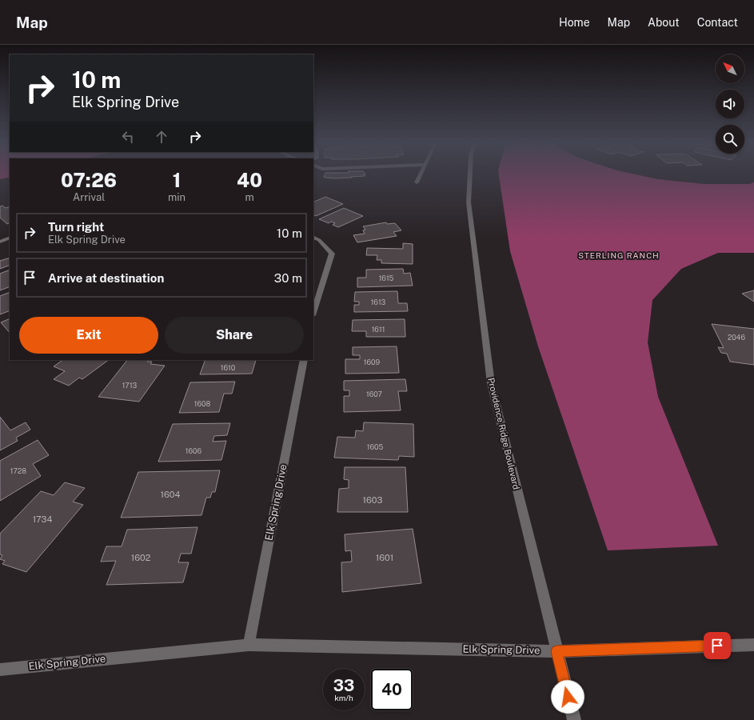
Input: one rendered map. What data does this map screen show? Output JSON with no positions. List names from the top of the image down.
{
  "streets": {
    "street": ["Providence Ridge Boulevard", "Elk Spring Drive"]
  },
  "crossings": [
    ["Providence Ridge Boulevard", "Elk Spring Drive"]
  ],
  "districts": ["STERLING RANCH"],
  "house_numbers": [
    "1615",
    "1613",
    "1611",
    "2046",
    "1609",
    "1610",
    "1713",
    "1607",
    "1608",
    "1605",
    "1606",
    "1728",
    "1604",
    "1603",
    "1734",
    "1602",
    "1601"
  ],
  "north": "top left",
  "page": {
    "header": "Map",
    "nav": [
      "Home",
      "Map",
      "About",
      "Contact"
    ],
    "turn": ["10 m", "Elk Spring Drive"],
    "eta": [
      "07:26",
      "Arrival",
      "1",
      "min",
      "40",
      "m"
    ],
    "list": [
      {
        "name": "Turn right",
        "note": "Elk Spring Drive",
        "value": "10 m"
      },
      {
        "name": "Arrive at destination",
        "value": "30 m"
      }
    ],
    "buttons": ["Exit", "Share"],
    "speed": "33 km/h",
    "limit": "40"
  }
}
